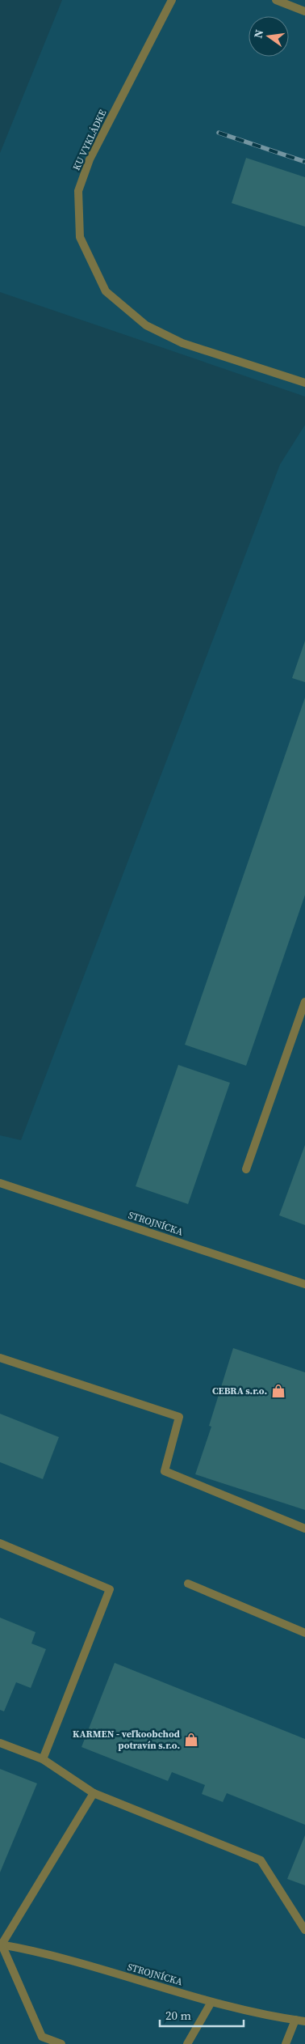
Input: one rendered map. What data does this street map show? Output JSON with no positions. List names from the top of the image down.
{
  "streets": {
    "lane": ["KU VYKLÁDKE", "STROJNÍCKA"]
  },
  "places": {
    "shop": ["CEBRA s.r.o.", "KARMEN - veľkoobchod potravín s.r.o."]
  },
  "scale_bar": "20 m",
  "north": "left"
}
